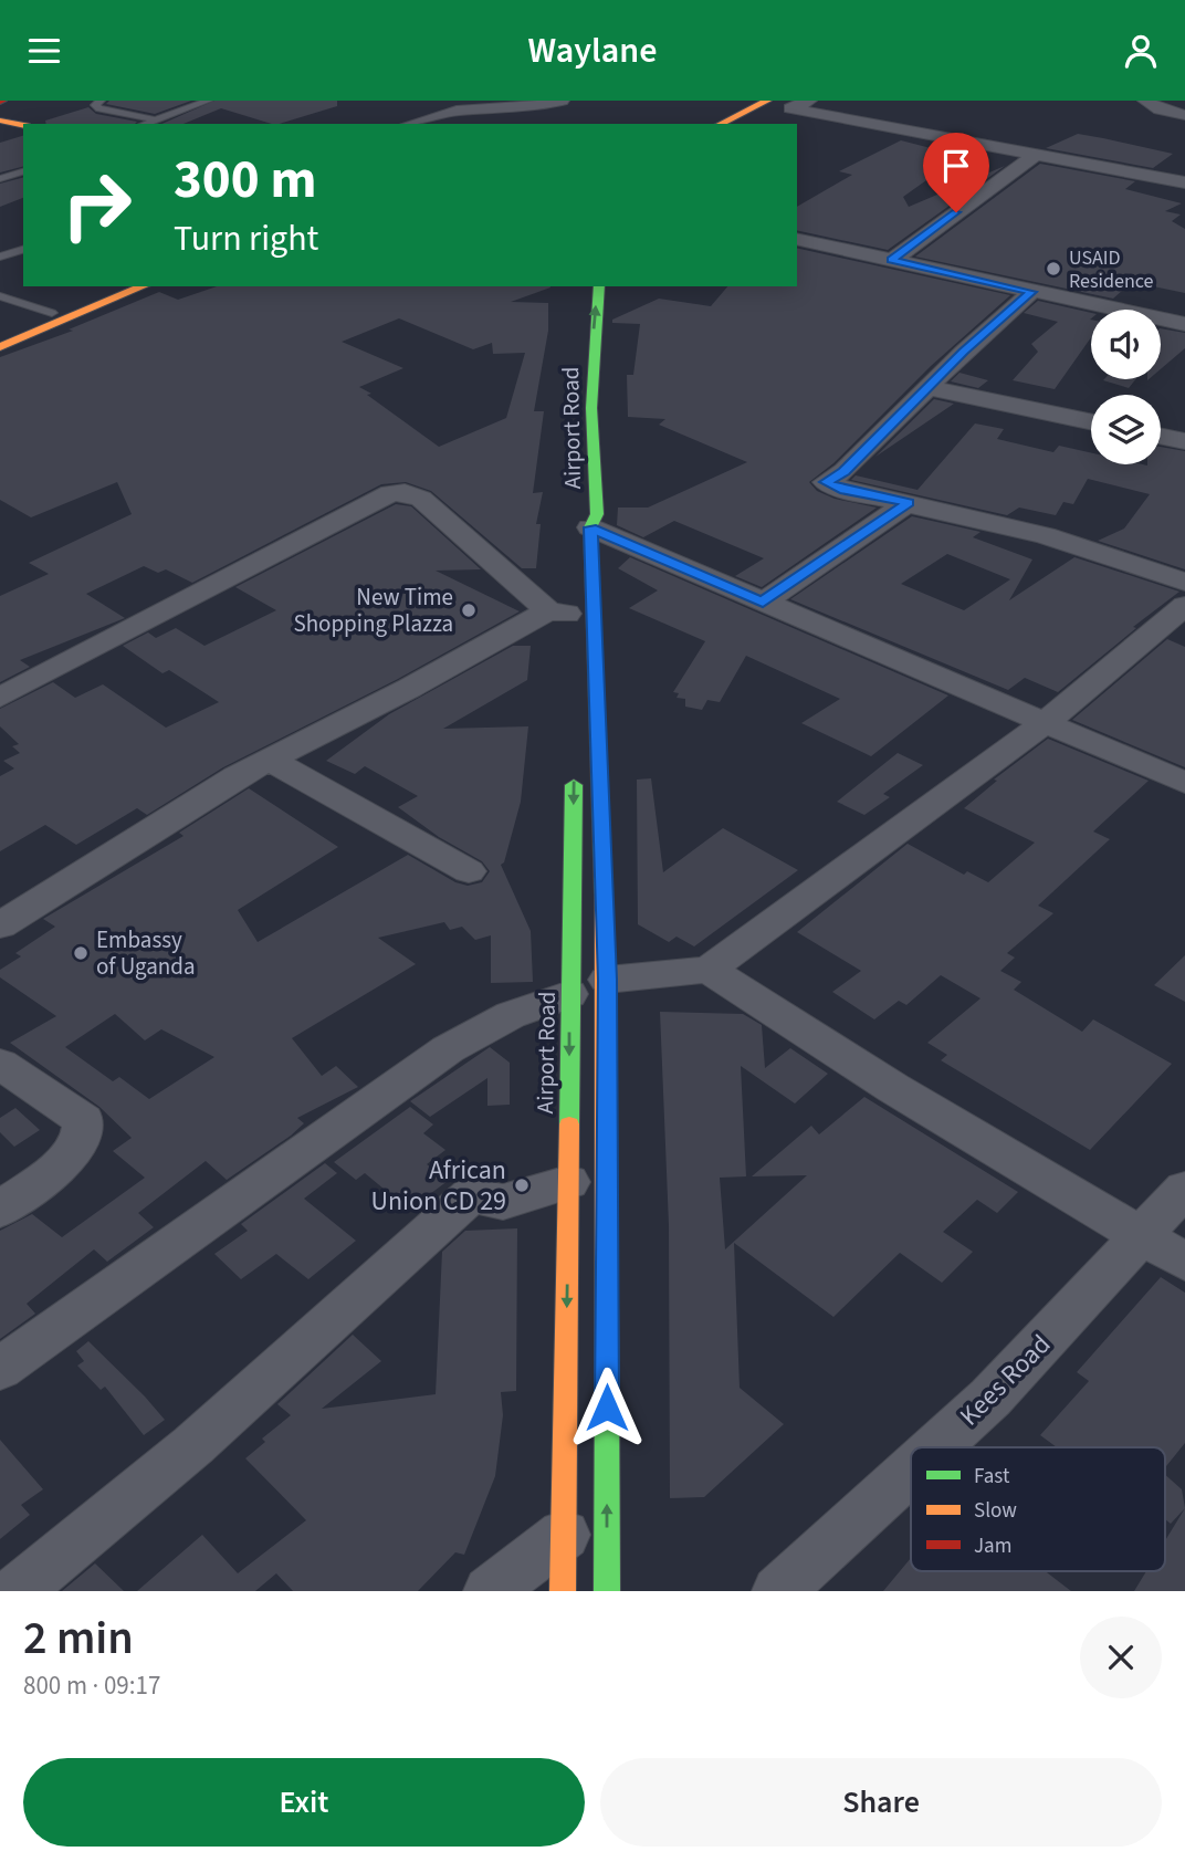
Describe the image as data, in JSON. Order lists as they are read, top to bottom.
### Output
{
  "streets": {
    "main road": ["Airport Road"],
    "street": ["Kees Road"]
  },
  "places": [
    "USAID Residence",
    "New Time Shopping Plazza",
    "Embassy of Uganda",
    "African Union CD 29"
  ],
  "legend": ["Fast", "Slow", "Jam"],
  "page": {
    "header": "Waylane",
    "turn": ["300 m", "Turn right"],
    "heading": ["2 min", "800 m · 09:17"],
    "buttons": ["Exit", "Share"]
  }
}
